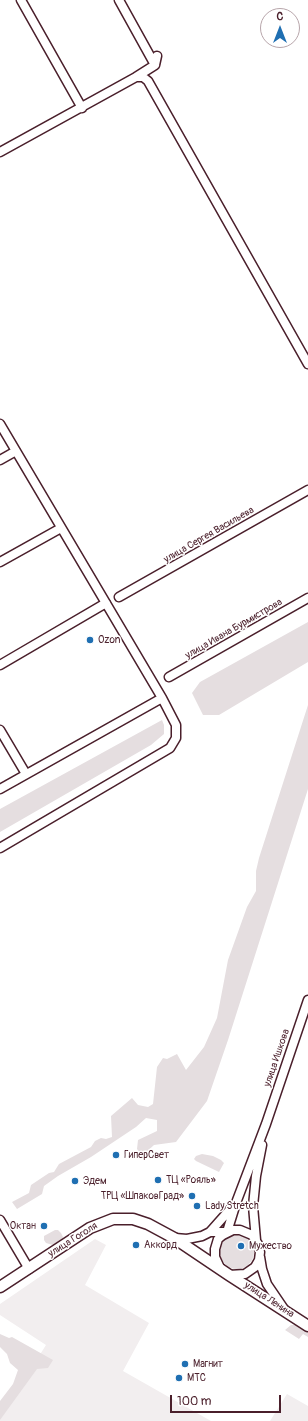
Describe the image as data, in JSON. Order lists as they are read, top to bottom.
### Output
{
  "streets": {
    "main road": ["улица Гоголя", "улица Ленина"],
    "street": ["улица Сергея Васильева", "улица Ивана Бурмистрова", "улица Ишкова"]
  },
  "crossings": [
    ["улица Ишкова", "улица Гоголя"],
    ["улица Ишкова", "улица Ленина"],
    ["улица Гоголя", "улица Ленина"]
  ],
  "places": [
    "Ozon",
    "ГиперСвет",
    "ТЦ «Рояль»",
    "Эдем",
    "ТРЦ «ШпаковГрад»",
    "Lady Stretch",
    "Октан",
    "Аккорд",
    "Мужество",
    "Магнит",
    "МТС"
  ],
  "scale_bar": "100 m",
  "north": "top"
}
